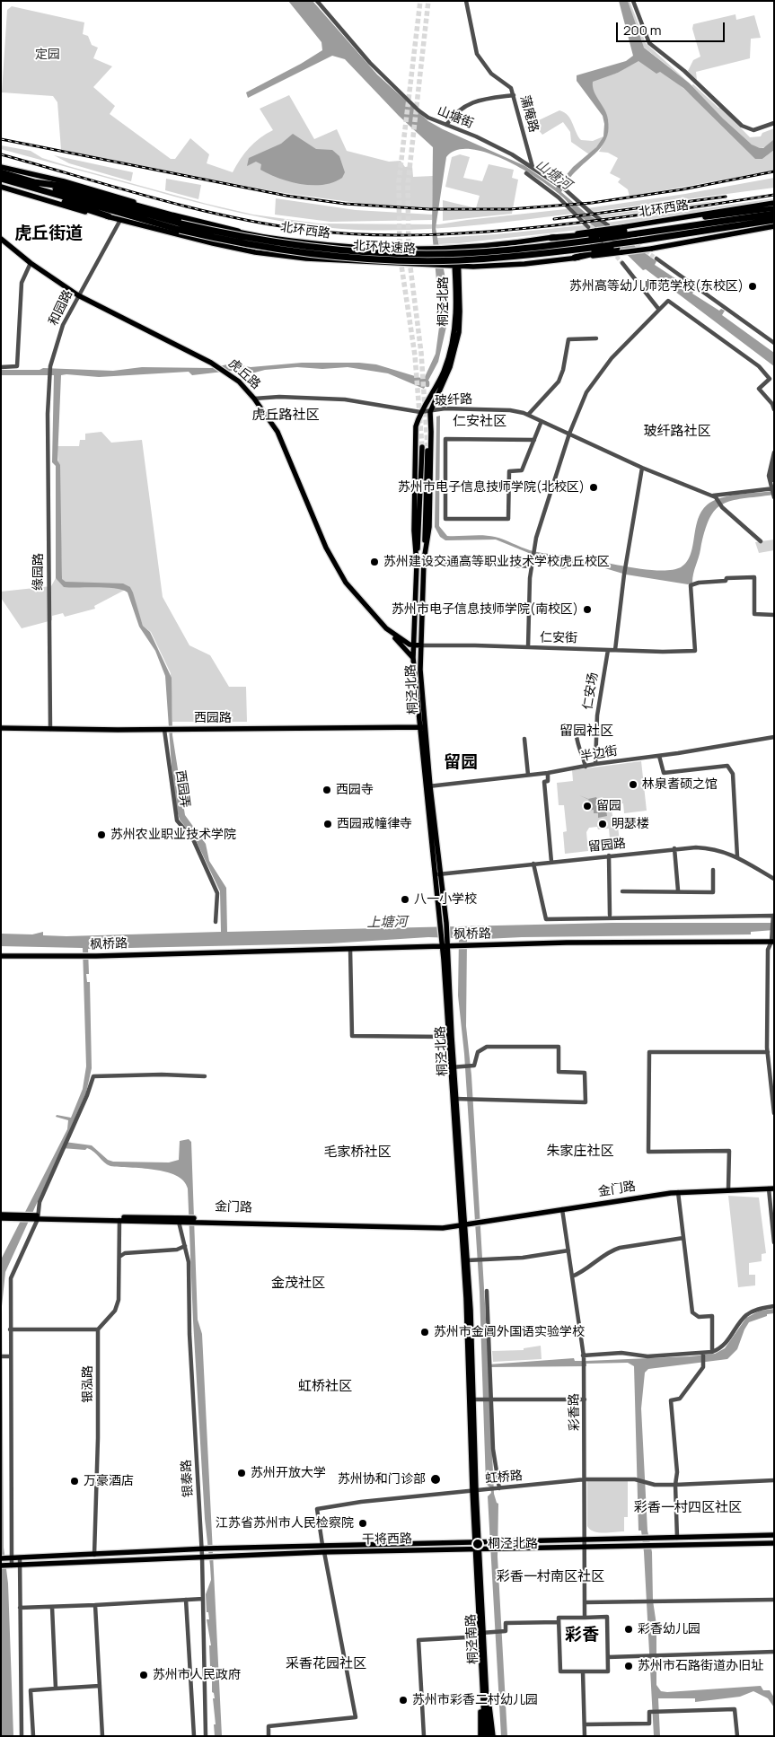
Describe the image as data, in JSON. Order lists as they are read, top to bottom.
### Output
{
  "streets": {
    "highway": ["北环快速路"],
    "main road": [
      "北环西路",
      "桐泾北路",
      "虎丘路",
      "西园路",
      "枫桥路",
      "金门路",
      "干将西路",
      "桐泾南路"
    ],
    "street": [
      "蒲庵路",
      "山塘街",
      "和园路",
      "玻纤路",
      "缘园路",
      "仁安街",
      "仁安场",
      "半边街",
      "西园弄",
      "留园路",
      "银泓路",
      "彩香路",
      "虹桥路",
      "银泰路"
    ]
  },
  "crossings": [
    ["蒲庵路", "山塘街"],
    ["北环西路", "桐泾北路"],
    ["北环西路", "和园路"],
    ["桐泾北路", "虎丘路"],
    ["桐泾北路", "玻纤路"],
    ["桐泾北路", "仁安街"],
    ["桐泾北路", "西园路"],
    ["桐泾北路", "半边街"],
    ["桐泾北路", "留园路"],
    ["桐泾北路", "枫桥路"],
    ["桐泾北路", "金门路"],
    ["桐泾北路", "虹桥路"],
    ["桐泾北路", "干将西路"],
    ["桐泾北路", "桐泾南路"],
    ["和园路", "虎丘路"],
    ["和园路", "缘园路"],
    ["虎丘路", "玻纤路"],
    ["虎丘路", "仁安街"],
    ["缘园路", "西园路"],
    ["仁安街", "仁安场"],
    ["仁安场", "半边街"],
    ["西园路", "西园弄"],
    ["金门路", "彩香路"],
    ["金门路", "银泰路"],
    ["银泓路", "干将西路"],
    ["彩香路", "虹桥路"],
    ["彩香路", "干将西路"],
    ["虹桥路", "干将西路"],
    ["银泰路", "干将西路"],
    ["干将西路", "桐泾南路"]
  ],
  "districts": [
    "虎丘街道",
    "虎丘路社区",
    "仁安社区",
    "玻纤路社区",
    "留园社区",
    "留园",
    "朱家庄社区",
    "毛家桥社区",
    "金茂社区",
    "虹桥社区",
    "彩香一村四区社区",
    "彩香一村南区社区",
    "彩香",
    "采香花园社区"
  ],
  "water": ["山塘河", "上塘河"],
  "parks": ["定园"],
  "places": [
    "苏州高等幼儿师范学校(东校区)",
    "苏州市电子信息技师学院(北校区)",
    "苏州建设交通高等职业技术学校虎丘校区",
    "苏州市电子信息技师学院(南校区)",
    "林泉耆硕之馆",
    "西园寺",
    "留园",
    "西园戒幢律寺",
    "明瑟楼",
    "苏州农业职业技术学院",
    "八一小学校",
    "苏州市金阊外国语实验学校",
    "苏州开放大学",
    "苏州协和门诊部",
    "万豪酒店",
    "江苏省苏州市人民检察院",
    "桐泾北路",
    "彩香幼儿园",
    "苏州市石路街道办旧址",
    "苏州市人民政府",
    "苏州市彩香二村幼儿园"
  ],
  "scale_bar": "200 m"
}
